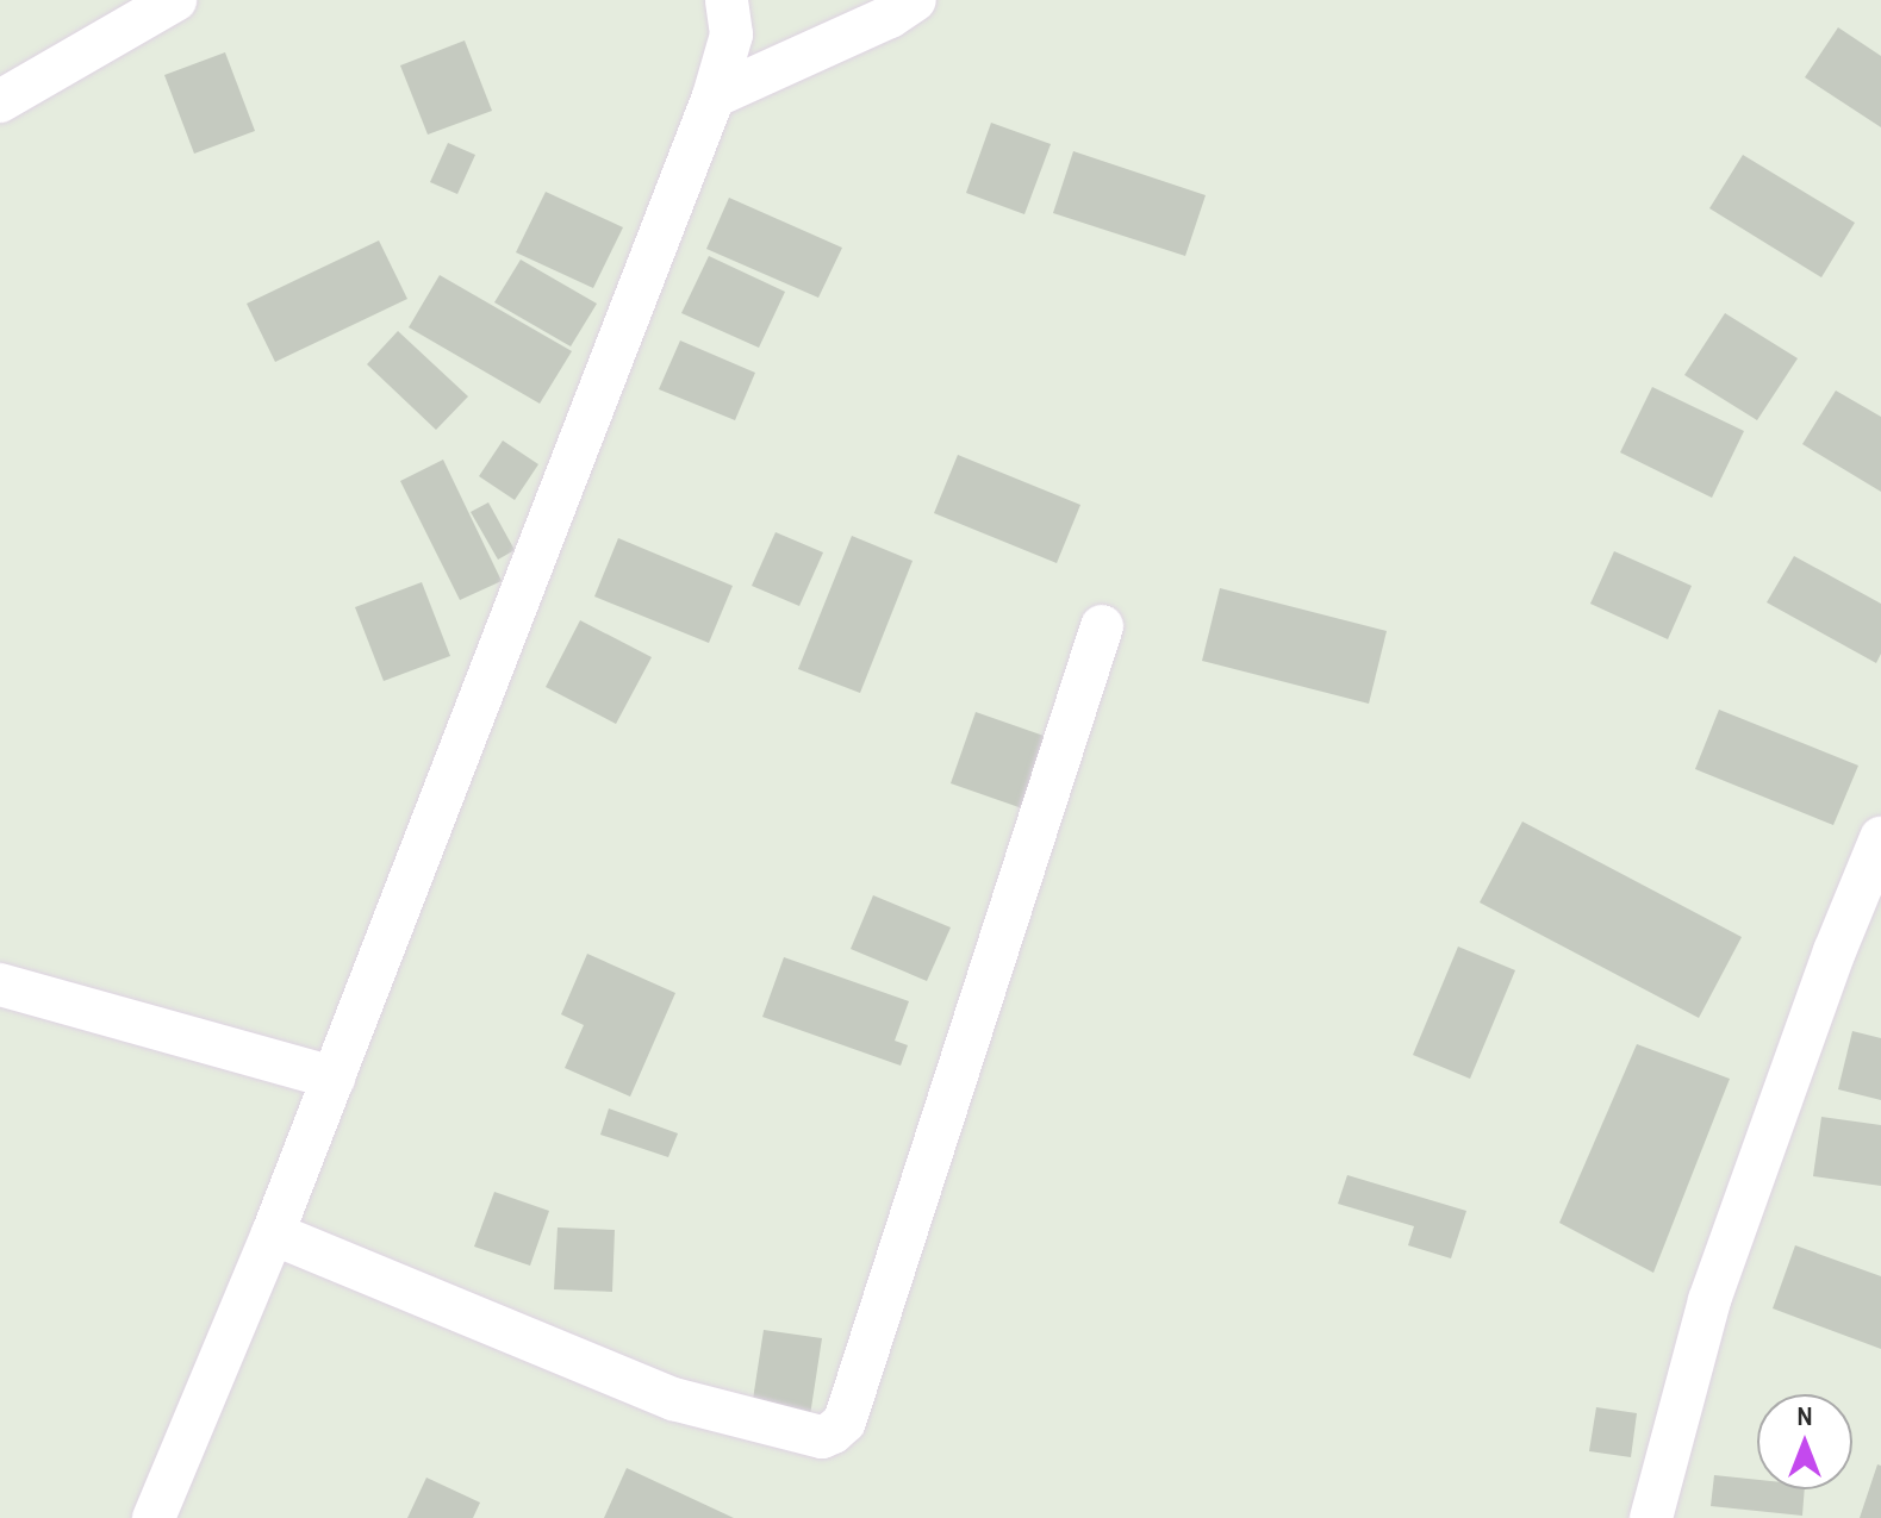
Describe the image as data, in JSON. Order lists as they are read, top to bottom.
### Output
{
  "north": "top"
}
